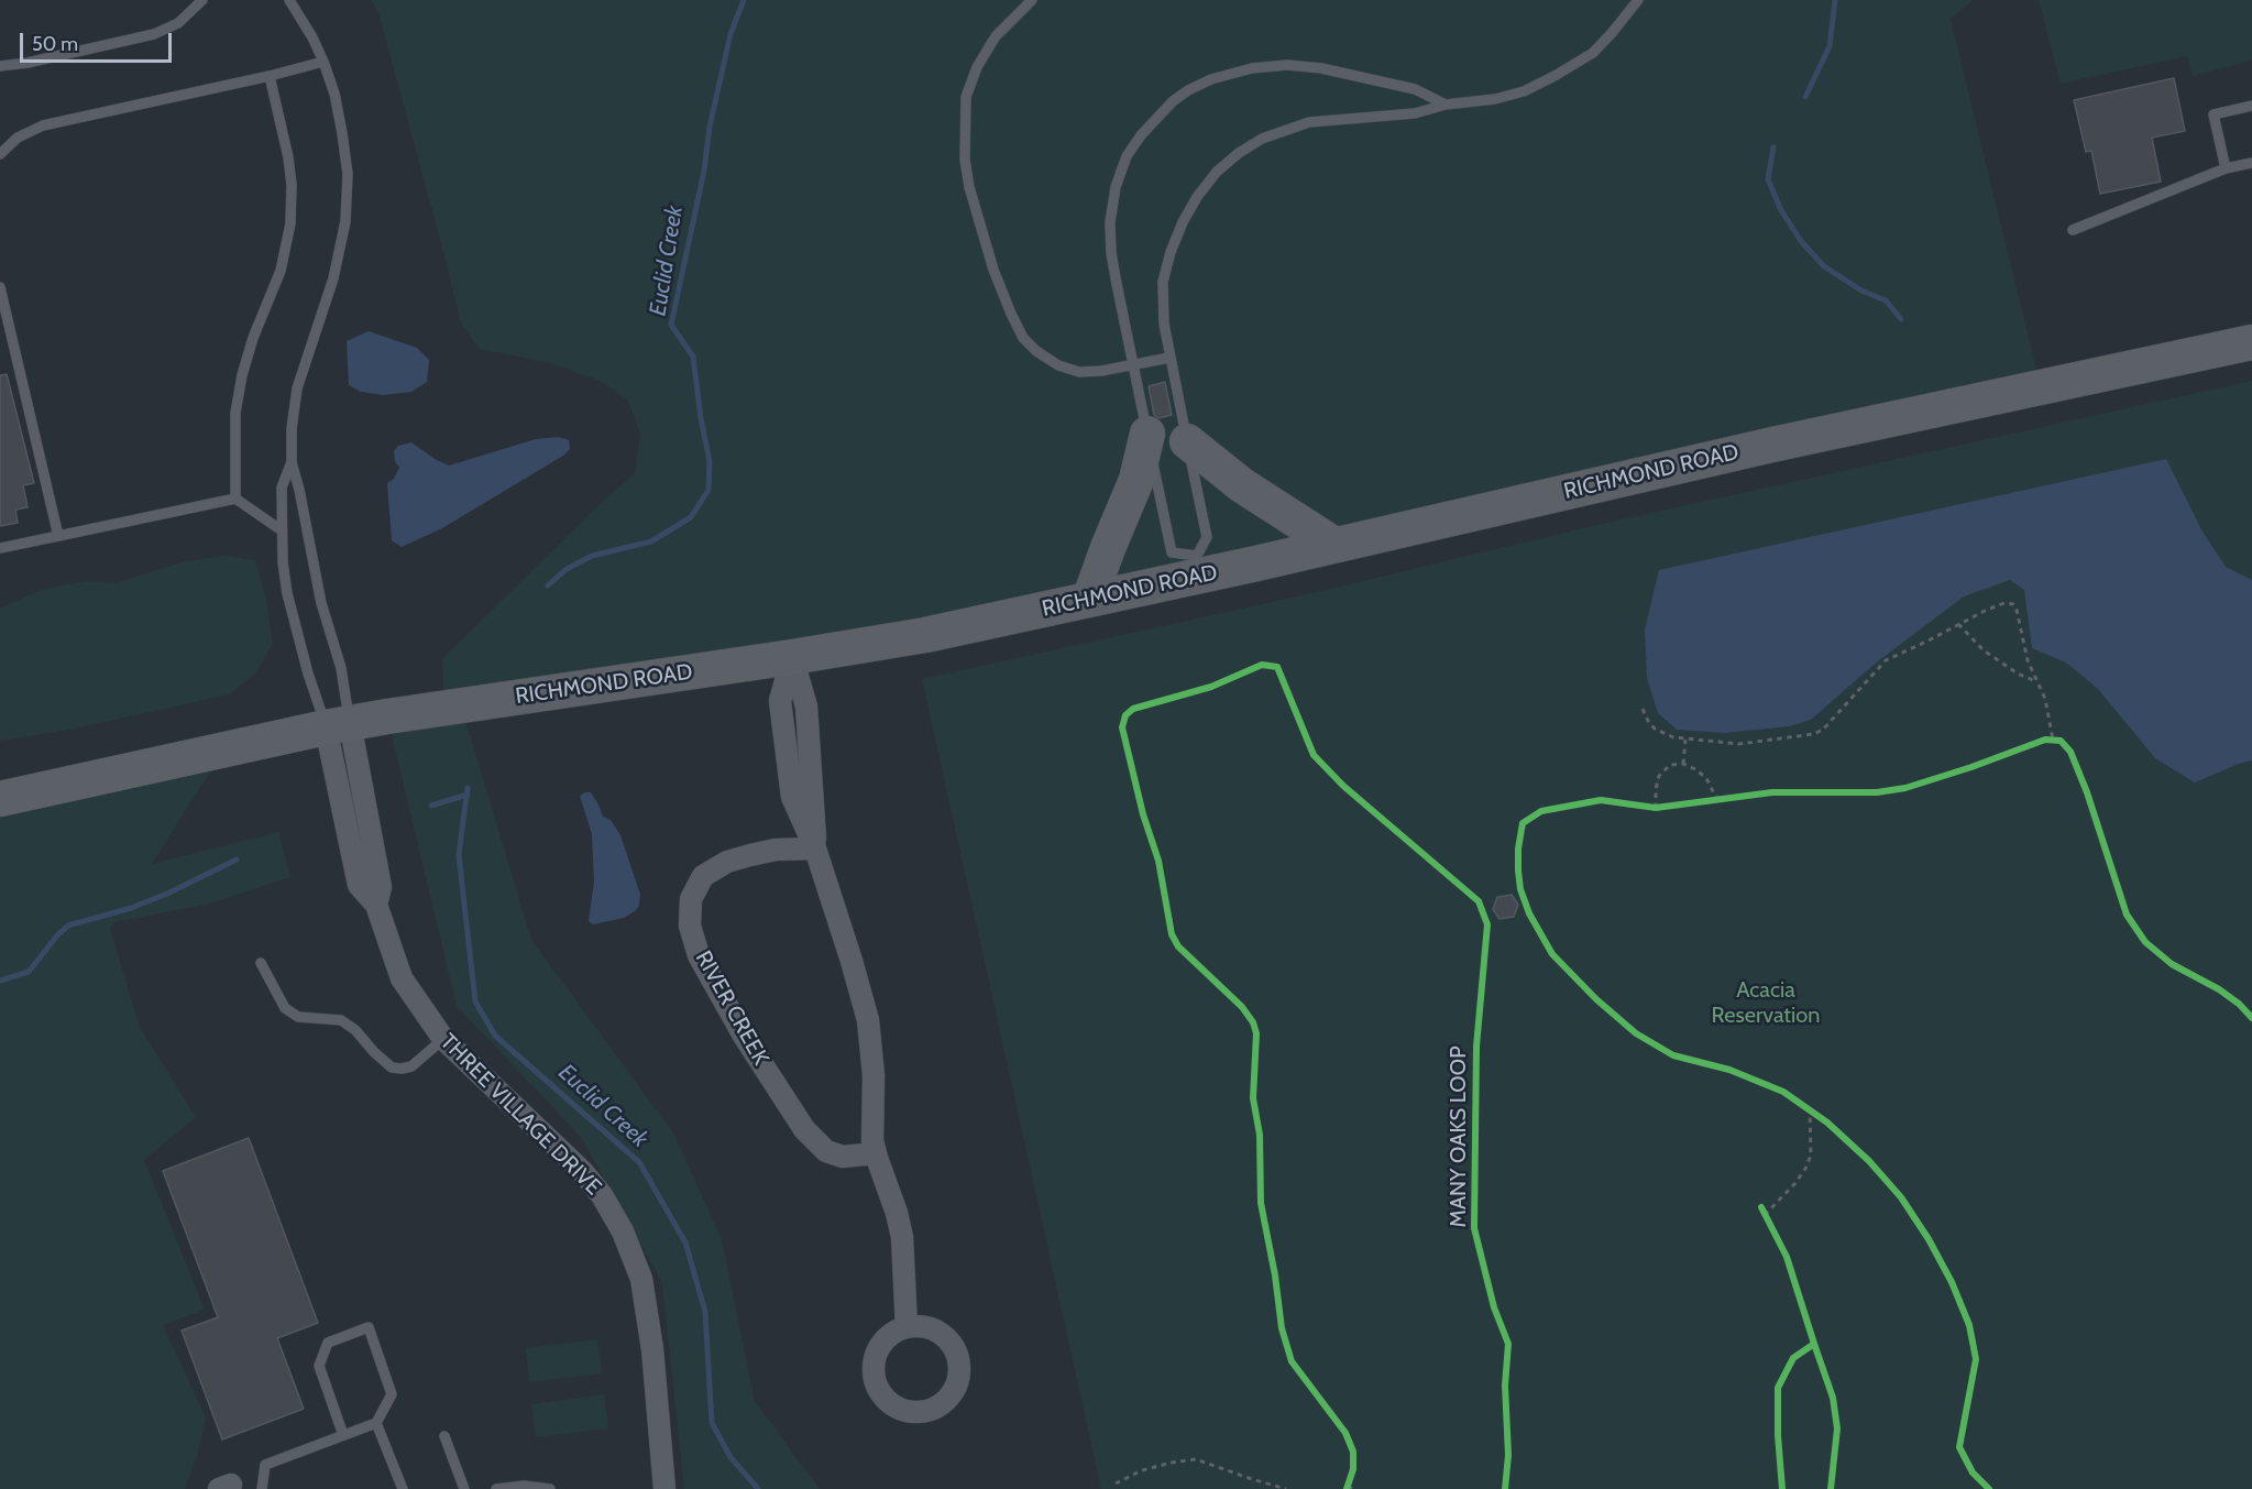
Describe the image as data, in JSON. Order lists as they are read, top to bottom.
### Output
{
  "streets": {
    "main road": ["RICHMOND ROAD"],
    "street": ["RIVER CREEK", "THREE VILLAGE DRIVE"],
    "cycle path": ["MANY OAKS LOOP"]
  },
  "crossings": [
    ["RICHMOND ROAD", "THREE VILLAGE DRIVE"]
  ],
  "water": ["Euclid Creek"],
  "parks": ["Acacia Reservation"],
  "scale_bar": "50 m"
}
